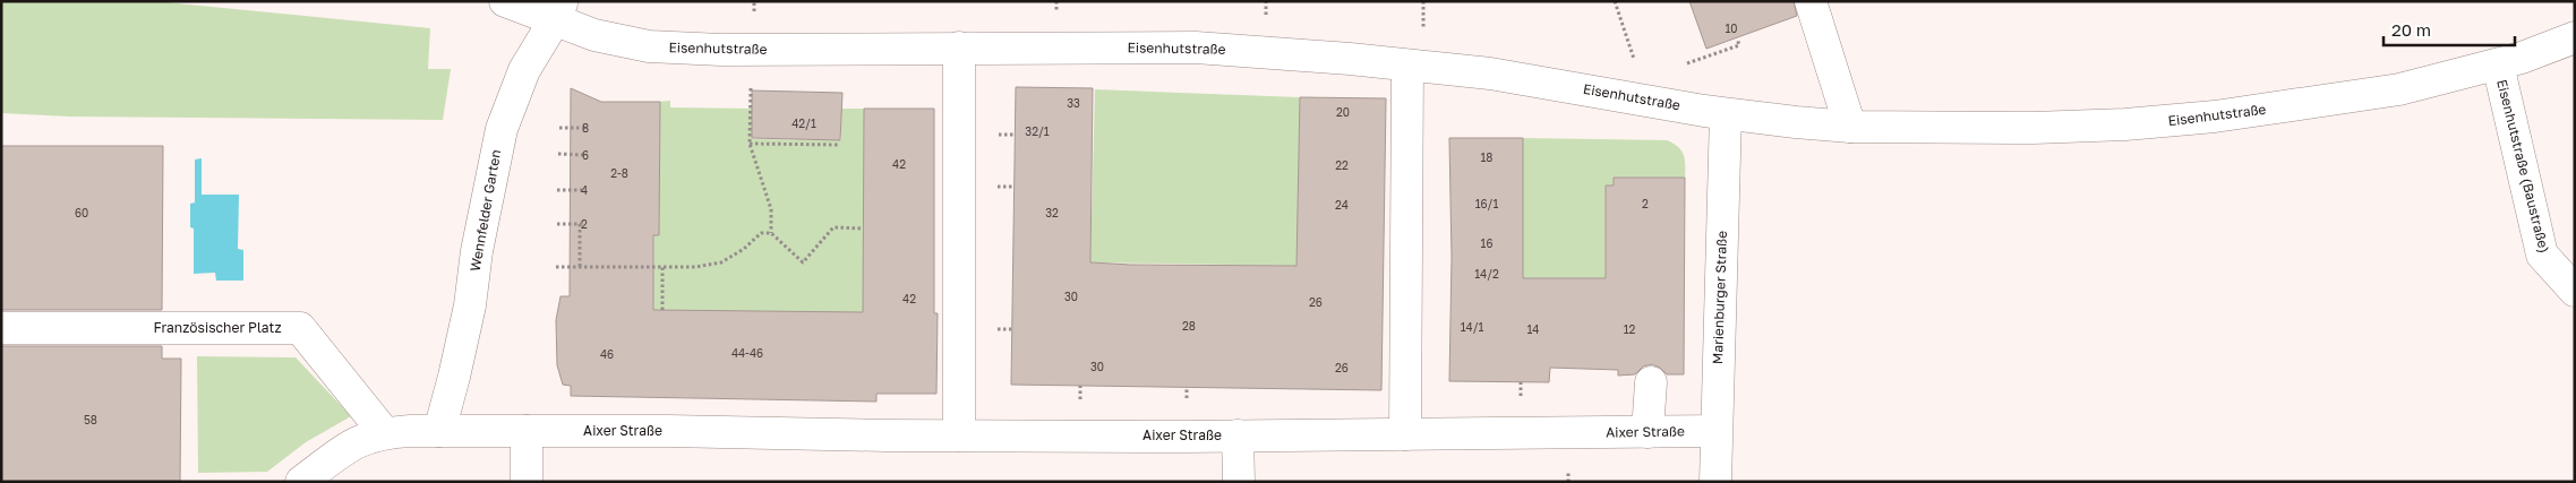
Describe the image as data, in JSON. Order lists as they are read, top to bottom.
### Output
{
  "streets": {
    "street": [
      "Eisenhutstraße",
      "Eisenhutstraße (Baustraße)",
      "Wennfelder Garten",
      "Marienburger Straße",
      "Französischer Platz",
      "Aixer Straße"
    ]
  },
  "crossings": [
    ["Eisenhutstraße", "Eisenhutstraße (Baustraße)"],
    ["Eisenhutstraße", "Wennfelder Garten"],
    ["Eisenhutstraße", "Marienburger Straße"],
    ["Wennfelder Garten", "Aixer Straße"],
    ["Marienburger Straße", "Aixer Straße"],
    ["Französischer Platz", "Aixer Straße"]
  ],
  "house_numbers": [
    "10",
    "33",
    "20",
    "42/1",
    "8",
    "32/1",
    "6",
    "18",
    "42",
    "22",
    "2-8",
    "4",
    "16/1",
    "2",
    "24",
    "60",
    "32",
    "2",
    "16",
    "14/2",
    "30",
    "42",
    "26",
    "28",
    "14/1",
    "14",
    "12",
    "44-46",
    "46",
    "30",
    "26",
    "58"
  ],
  "scale_bar": "20 m"
}
